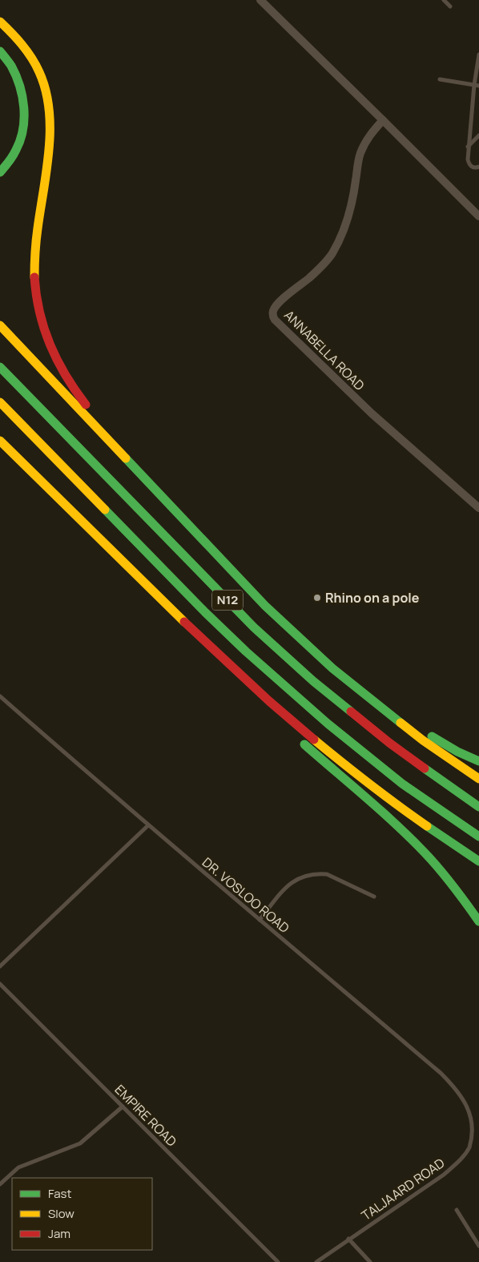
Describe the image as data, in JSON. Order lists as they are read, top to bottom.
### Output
{
  "streets": {
    "highway": ["N12"],
    "street": ["ANNABELLA ROAD"],
    "lane": ["DR. VOSLOO ROAD", "EMPIRE ROAD", "TALJAARD ROAD"]
  },
  "crossings": [
    ["DR. VOSLOO ROAD", "TALJAARD ROAD"]
  ],
  "places": ["Rhino on a pole"],
  "legend": ["Fast", "Slow", "Jam"]
}
